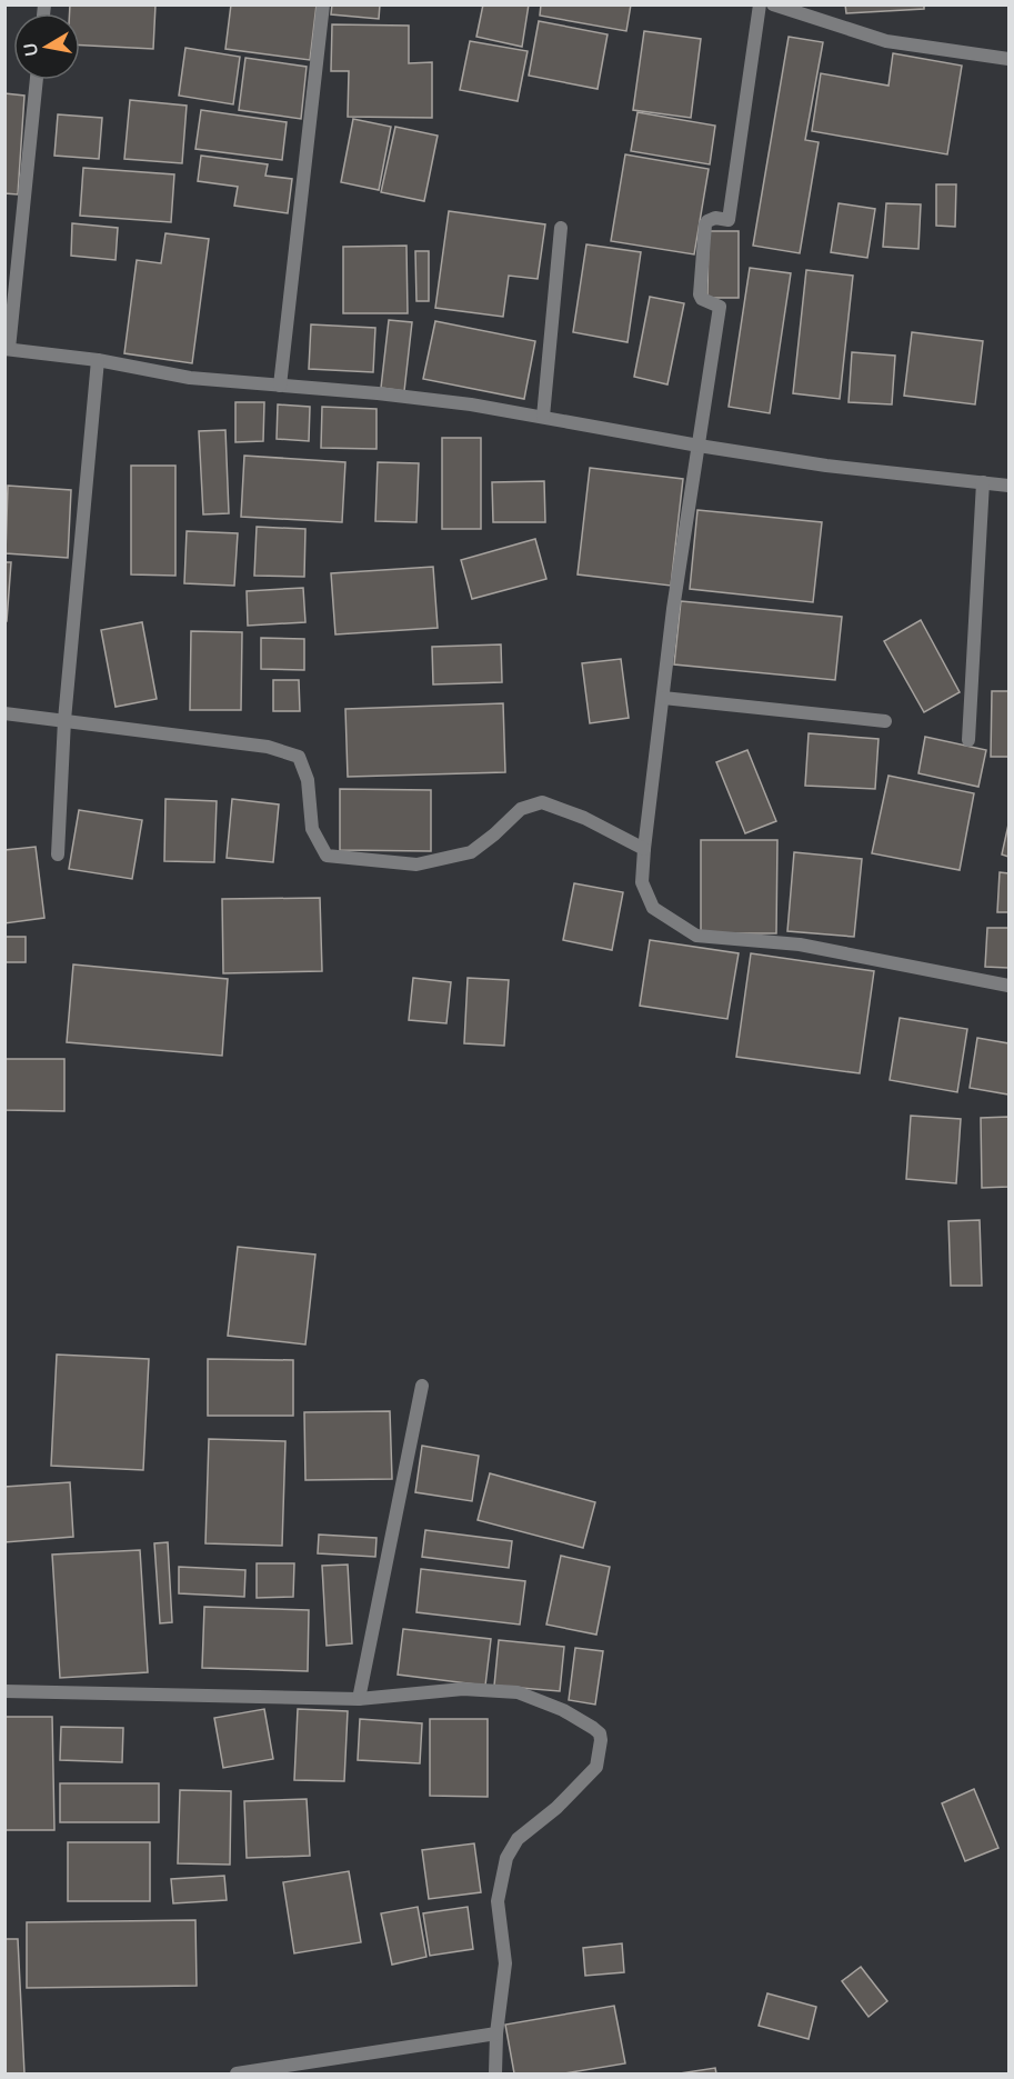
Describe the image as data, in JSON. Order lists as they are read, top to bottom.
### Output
{
  "north": "left"
}
